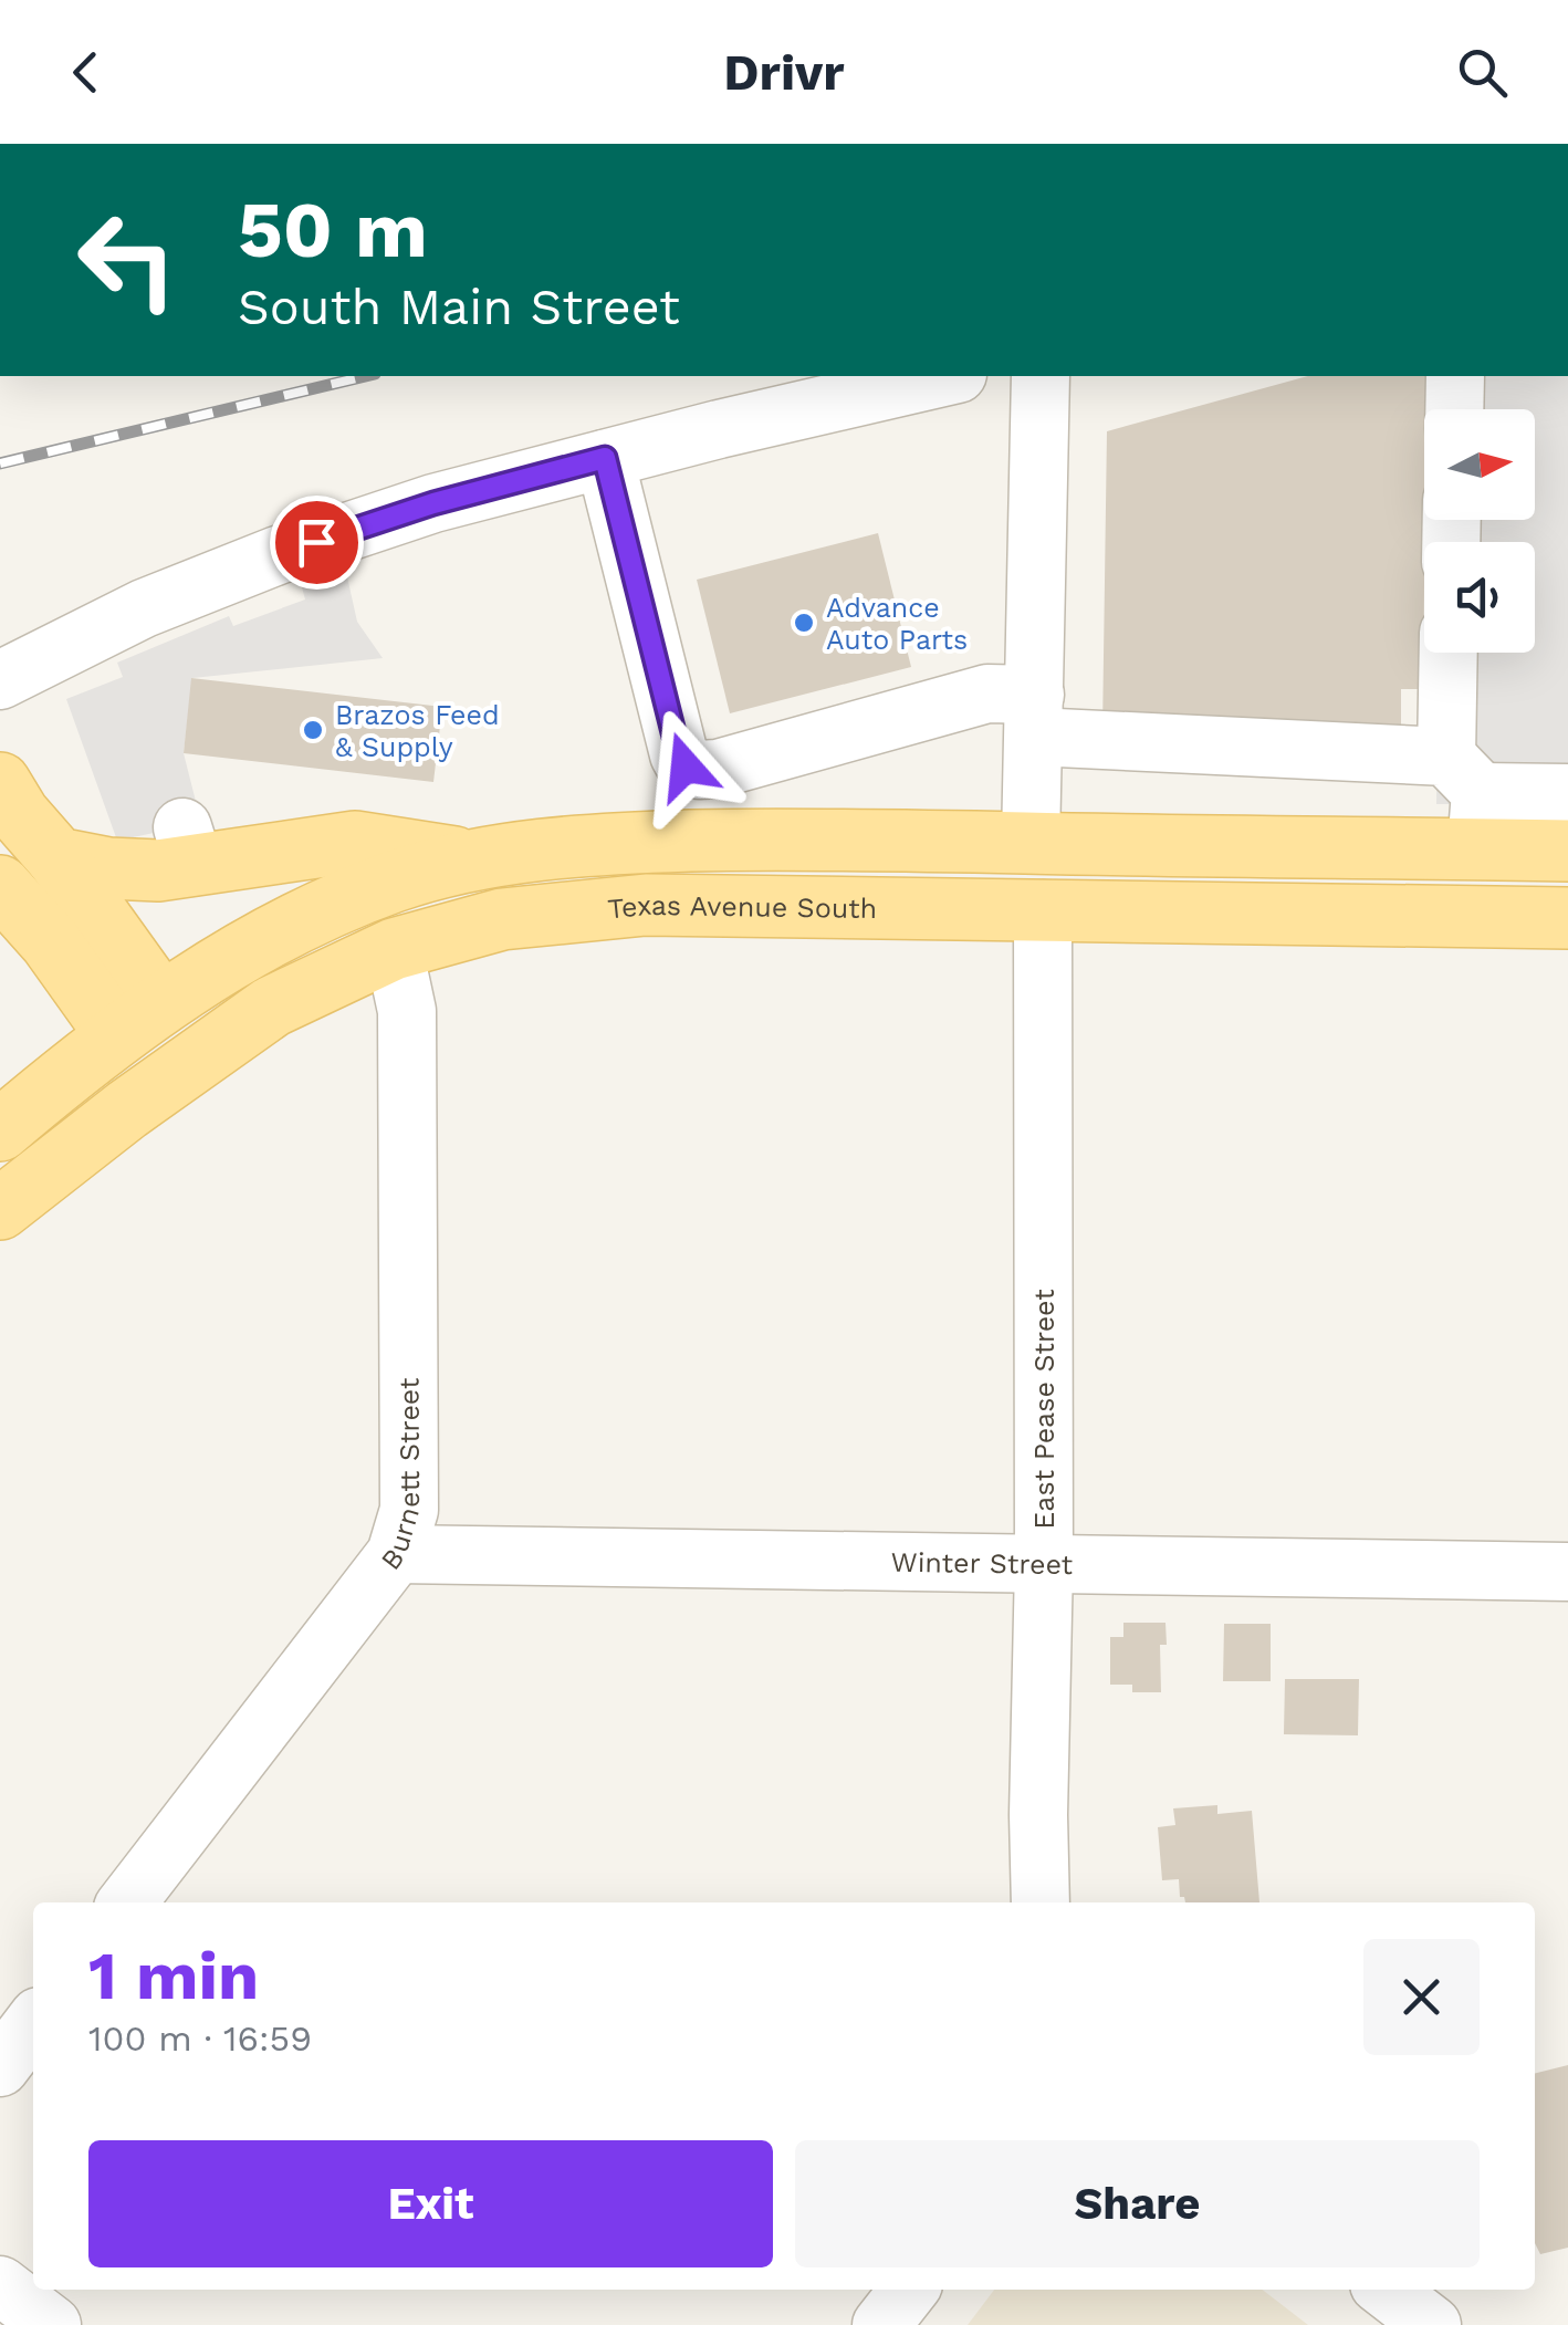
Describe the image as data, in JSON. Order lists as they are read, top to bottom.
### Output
{
  "streets": {
    "main road": ["Texas Avenue South"],
    "street": ["East Pease Street", "Burnett Street", "Winter Street"]
  },
  "crossings": [
    ["Texas Avenue South", "East Pease Street"],
    ["Texas Avenue South", "Burnett Street"],
    ["East Pease Street", "Winter Street"],
    ["Burnett Street", "Winter Street"]
  ],
  "places": ["Advance Auto Parts", "Brazos Feed & Supply"],
  "north": "right",
  "page": {
    "header": "Drivr",
    "turn": ["50 m", "South Main Street"],
    "heading": ["1 min", "100 m · 16:59"],
    "buttons": ["Exit", "Share"]
  }
}
